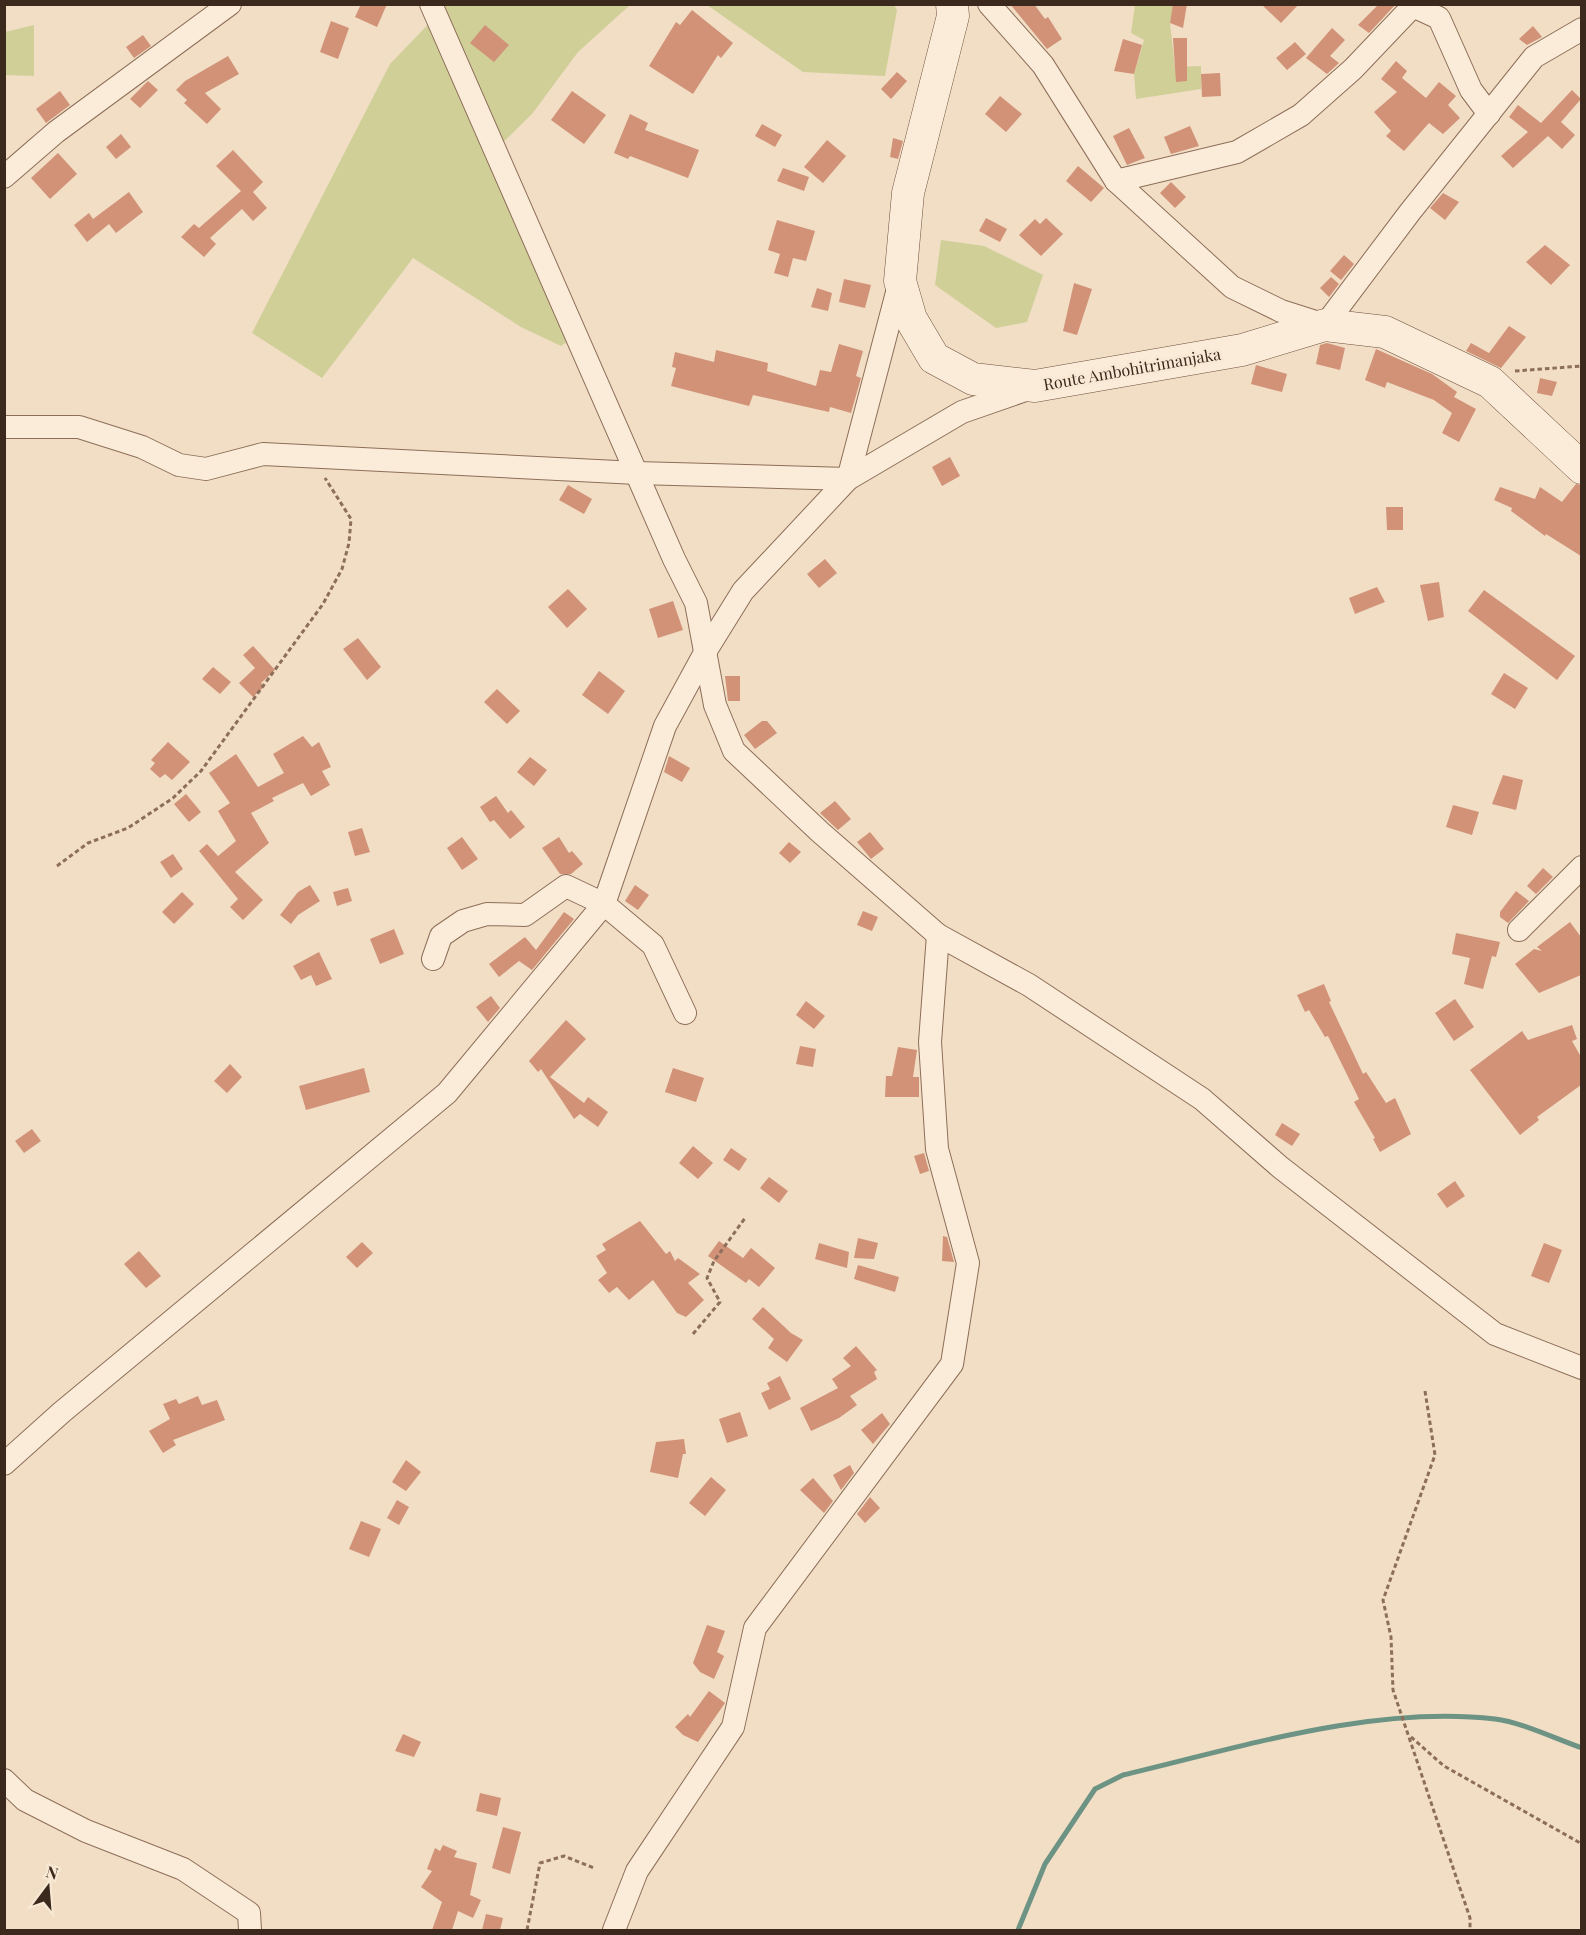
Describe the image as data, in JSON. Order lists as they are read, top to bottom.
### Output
{
  "streets": {
    "street": ["Route Ambohitrimanjaka"]
  },
  "north": "top"
}
